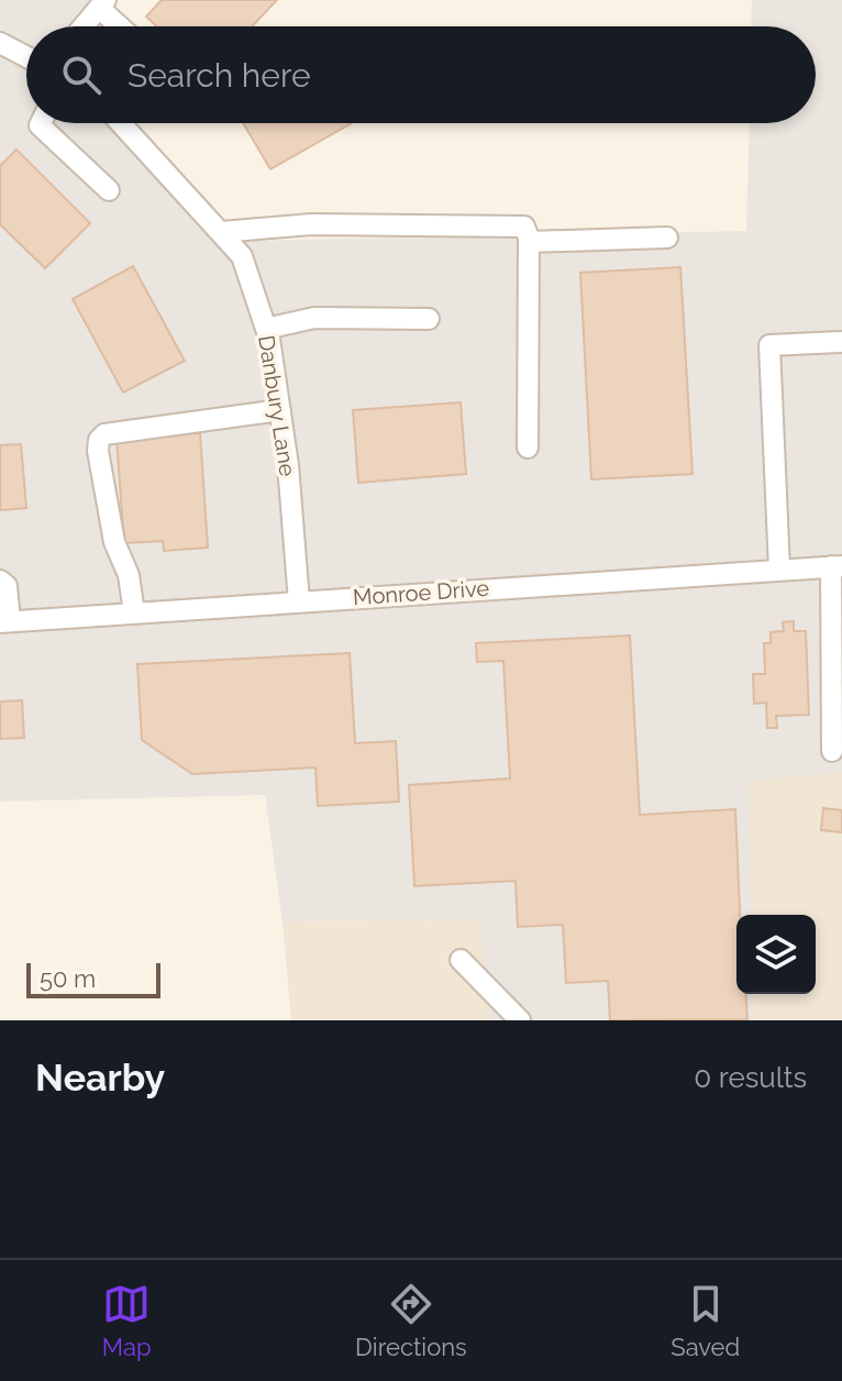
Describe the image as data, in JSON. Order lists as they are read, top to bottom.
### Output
{
  "streets": {
    "street": ["Danbury Lane", "Monroe Drive"]
  },
  "crossings": [
    ["Danbury Lane", "Monroe Drive"]
  ],
  "scale_bar": "50 m",
  "page": {
    "search": "Search here",
    "scale": "50 m",
    "heading": ["Nearby", "0 results"],
    "nav": ["Map", "Directions", "Saved"]
  }
}
